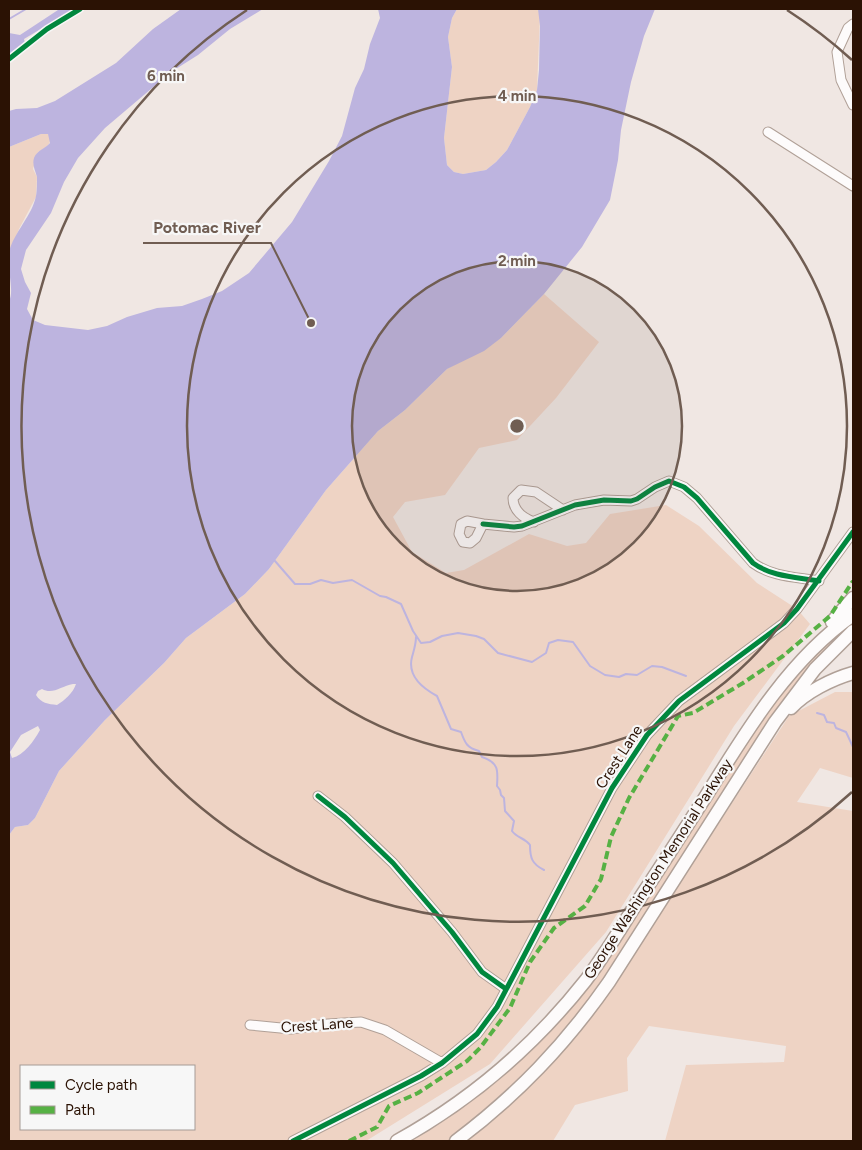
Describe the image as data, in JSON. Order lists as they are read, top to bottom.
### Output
{
  "streets": {
    "highway": ["George Washington Memorial Parkway"],
    "street": ["Crest Lane"]
  },
  "places": ["Potomac River"],
  "legend": ["Cycle path", "Path"],
  "rings": ["6 min", "4 min", "2 min"]
}
